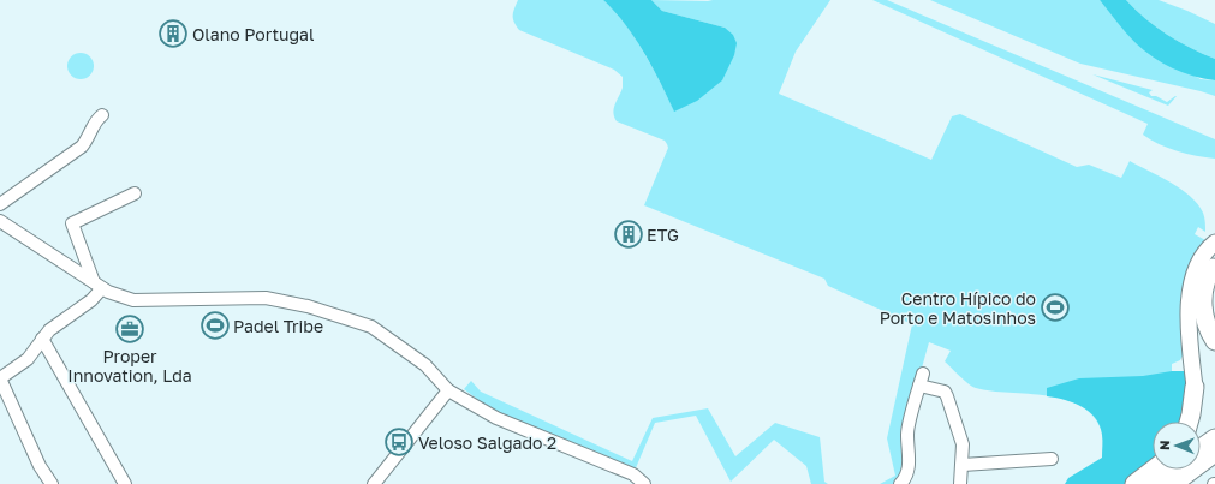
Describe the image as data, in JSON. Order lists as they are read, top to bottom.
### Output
{
  "places": {
    "building": ["Olano Portugal", "ETG"],
    "sports": ["Centro Hípico do Porto e Matosinhos", "Padel Tribe"],
    "office": ["Proper Innovation, Lda"],
    "bus stop": ["Veloso Salgado 2"]
  },
  "north": "left"
}
